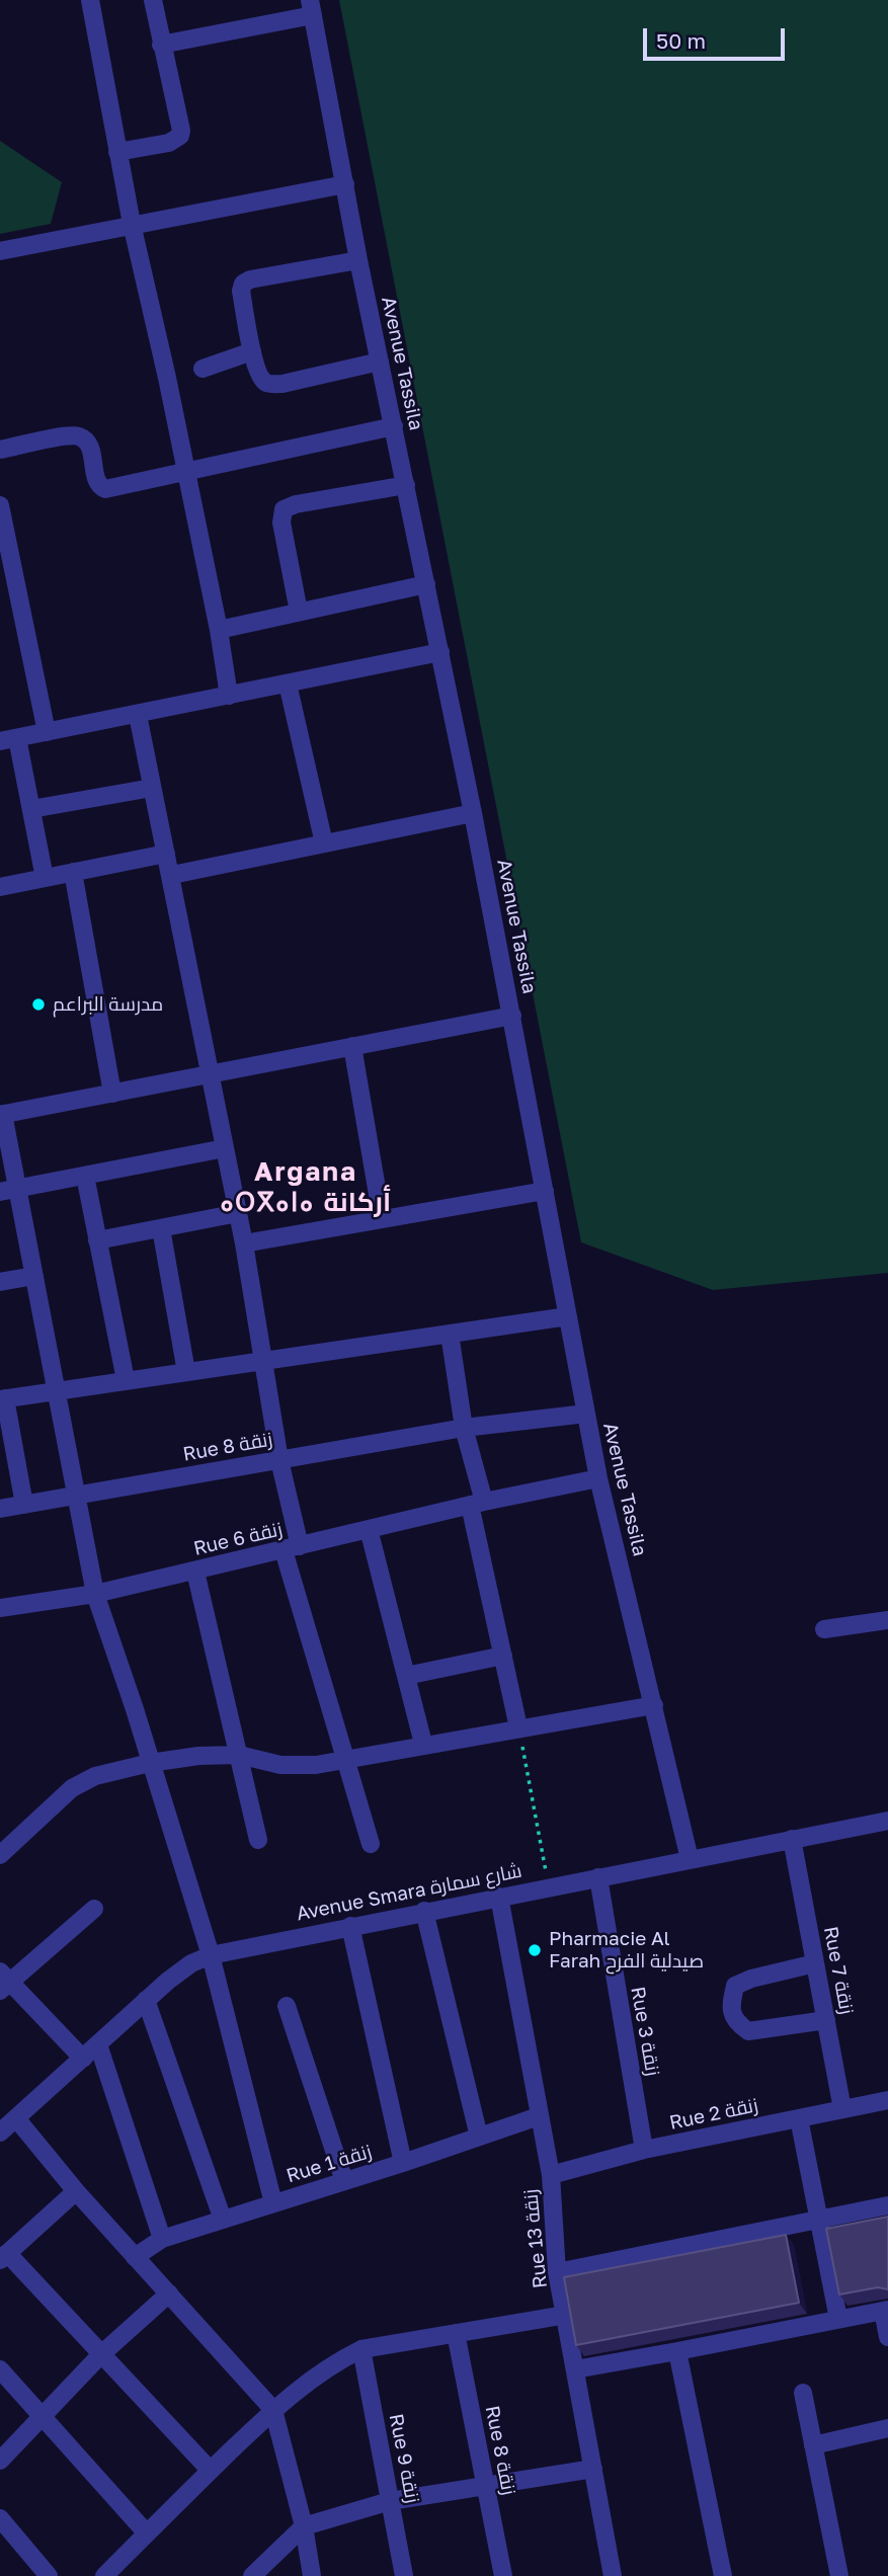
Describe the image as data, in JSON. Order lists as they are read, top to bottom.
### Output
{
  "streets": {
    "street": [
      "Avenue Tassila",
      "Rue 8 زنقة",
      "Rue 6 زنقة",
      "Avenue Smara شارع سمارة",
      "Rue 7 زنقة",
      "Rue 3 زنقة",
      "Rue 2 زنقة",
      "Rue 1 زنقة",
      "Rue 13 زنقة",
      "Rue 9 زنقة"
    ]
  },
  "crossings": [
    ["Avenue Tassila", "Rue 8 زنقة"],
    ["Avenue Tassila", "Rue 6 زنقة"],
    ["Avenue Tassila", "Avenue Smara شارع سمارة"],
    ["Avenue Smara شارع سمارة", "Rue 7 زنقة"],
    ["Avenue Smara شارع سمارة", "Rue 3 زنقة"],
    ["Avenue Smara شارع سمارة", "Rue 13 زنقة"],
    ["Rue 7 زنقة", "Rue 2 زنقة"],
    ["Rue 3 زنقة", "Rue 2 زنقة"],
    ["Rue 2 زنقة", "Rue 13 زنقة"],
    ["Rue 1 زنقة", "Rue 13 زنقة"]
  ],
  "districts": ["Argana ⴰⵔⴳⴰⵏⴰ أركانة"],
  "places": ["مدرسة البراعم", "Pharmacie Al Farah صيدلية الفرح"],
  "scale_bar": "50 m"
}
